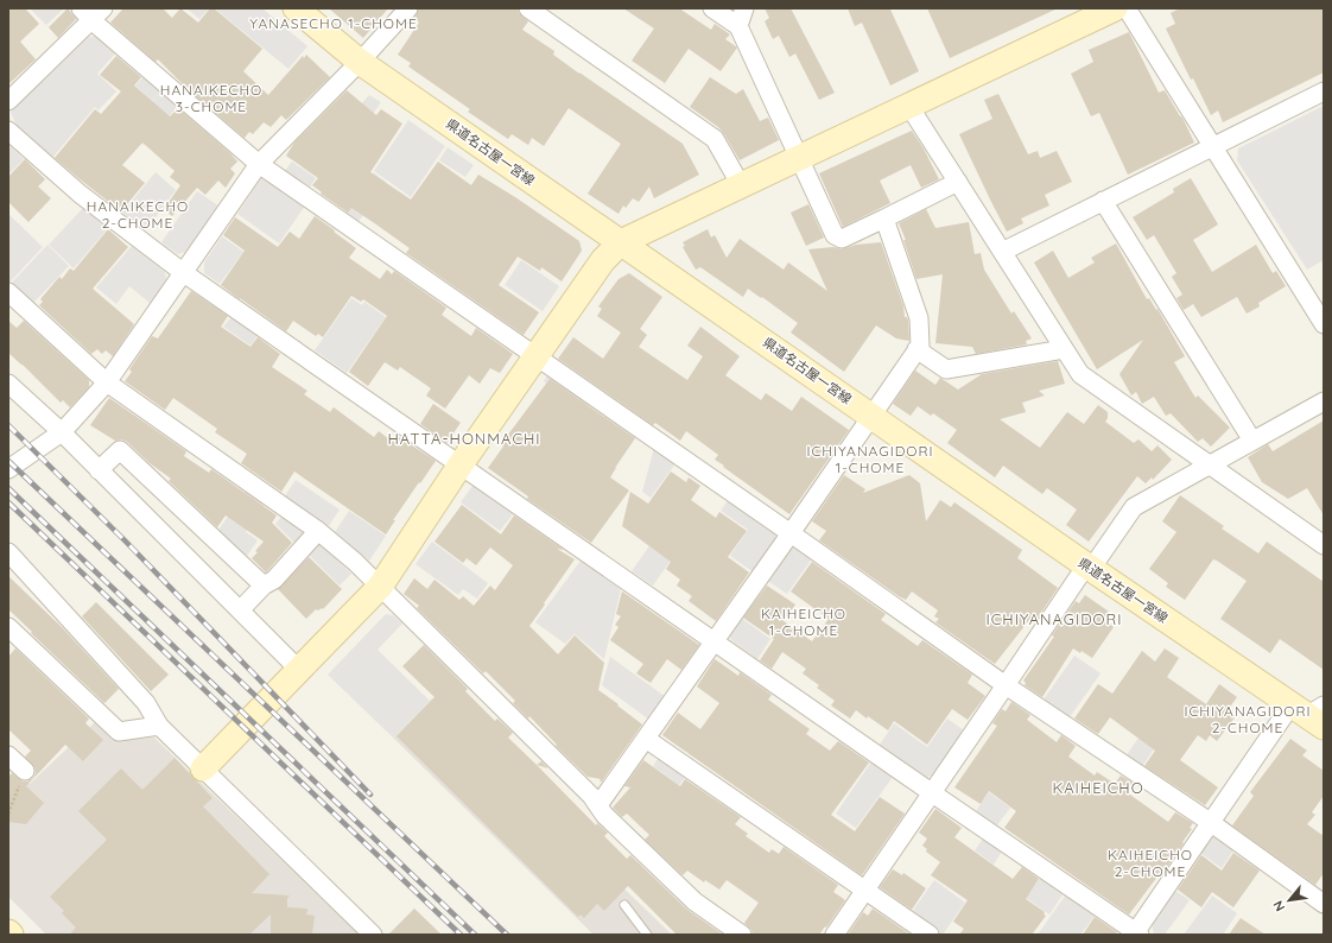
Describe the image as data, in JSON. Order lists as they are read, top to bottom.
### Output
{
  "streets": {
    "street": ["県道名古屋一宮線"]
  },
  "districts": [
    "YANASECHO 1-CHOME",
    "HANAIKECHO 3-CHOME",
    "HANAIKECHO 2-CHOME",
    "HATTA-HONMACHI",
    "ICHIYANAGIDORI 1-CHOME",
    "KAIHEICHO 1-CHOME",
    "ICHIYANAGIDORI",
    "ICHIYANAGIDORI 2-CHOME",
    "KAIHEICHO",
    "KAIHEICHO 2-CHOME"
  ],
  "north": "bottom left"
}
